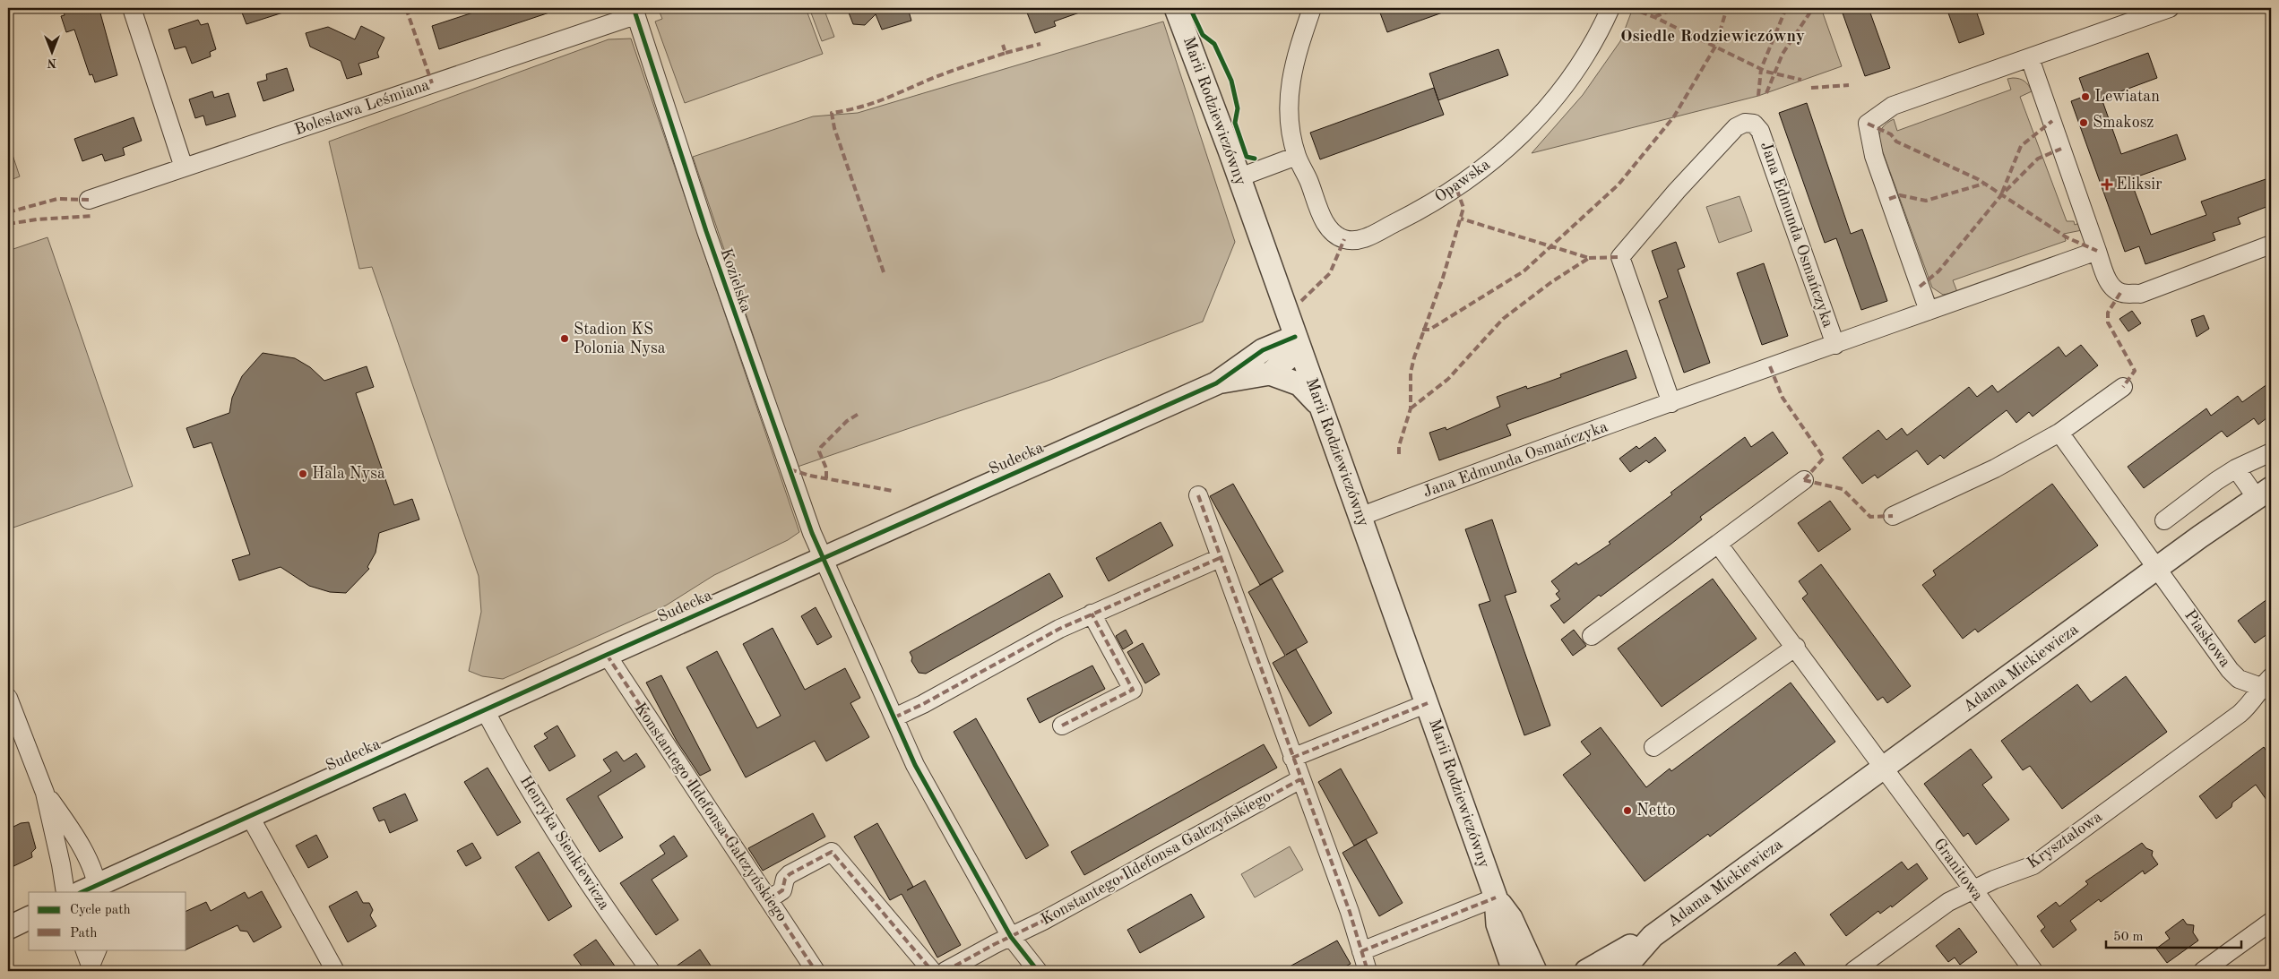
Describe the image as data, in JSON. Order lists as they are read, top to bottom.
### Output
{
  "streets": {
    "street": [
      "Bolesława Leśmiana",
      "Marii Rodziewiczówny",
      "Opawska",
      "Jana Edmunda Osmańczyka",
      "Kozielska",
      "Sudecka",
      "Piaskowa",
      "Adama Mickiewicza",
      "Konstantego Ildefonsa Gałczyńskiego",
      "Kryształowa",
      "Henryka Sienkiewicza",
      "Granitowa"
    ]
  },
  "crossings": [
    ["Bolesława Leśmiana", "Kozielska"],
    ["Marii Rodziewiczówny", "Jana Edmunda Osmańczyka"],
    ["Marii Rodziewiczówny", "Sudecka"],
    ["Kozielska", "Sudecka"],
    ["Sudecka", "Konstantego Ildefonsa Gałczyńskiego"],
    ["Sudecka", "Henryka Sienkiewicza"],
    ["Piaskowa", "Adama Mickiewicza"],
    ["Piaskowa", "Kryształowa"],
    ["Adama Mickiewicza", "Granitowa"],
    ["Kryształowa", "Granitowa"]
  ],
  "districts": ["Osiedle Rodziewiczówny"],
  "places": {
    "other": [
      "Lewiatan",
      "Smakosz",
      "Stadion KS Polonia Nysa",
      "Hala Nysa",
      "Netto"
    ],
    "health": ["Eliksir"]
  },
  "legend": ["Cycle path", "Path"],
  "scale_bar": "50 m",
  "north": "bottom"
}
